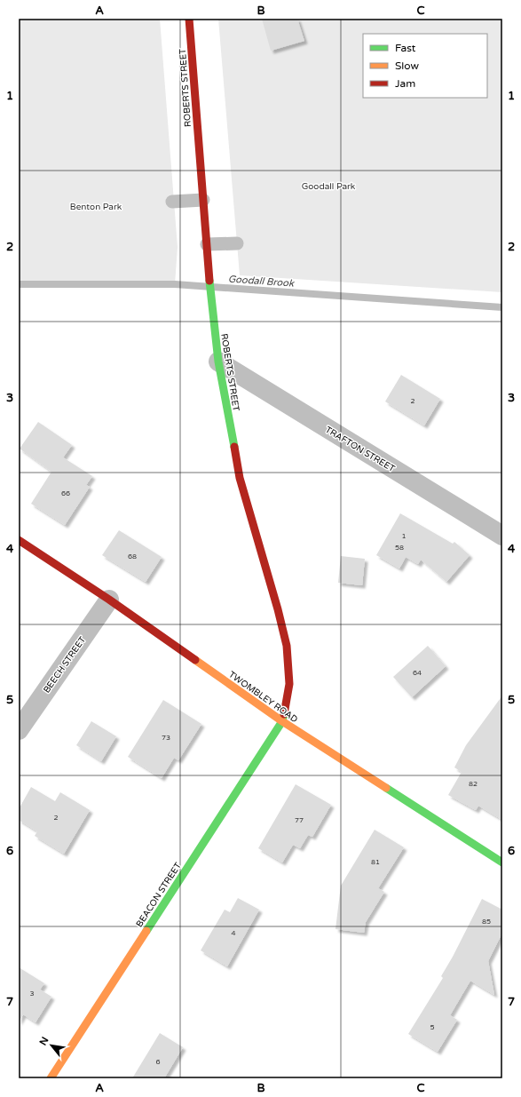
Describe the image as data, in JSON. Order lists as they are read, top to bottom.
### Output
{
  "streets": {
    "street": [
      "ROBERTS STREET",
      "TRAFTON STREET",
      "BEECH STREET",
      "TWOMBLEY ROAD",
      "BEACON STREET"
    ]
  },
  "crossings": [
    ["ROBERTS STREET", "TRAFTON STREET"],
    ["ROBERTS STREET", "TWOMBLEY ROAD"],
    ["ROBERTS STREET", "BEACON STREET"],
    ["BEECH STREET", "TWOMBLEY ROAD"],
    ["TWOMBLEY ROAD", "BEACON STREET"]
  ],
  "water": ["Goodall Brook"],
  "parks": ["Goodall Park", "Benton Park"],
  "house_numbers": [
    "2",
    "66",
    "1",
    "58",
    "68",
    "64",
    "73",
    "82",
    "2",
    "77",
    "81",
    "85",
    "4",
    "3",
    "5",
    "6"
  ],
  "legend": ["Fast", "Slow", "Jam"],
  "north": "top left",
  "grid": {
    "columns": ["A", "B", "C"],
    "rows": [
      "1",
      "2",
      "3",
      "4",
      "5",
      "6",
      "7"
    ]
  }
}
